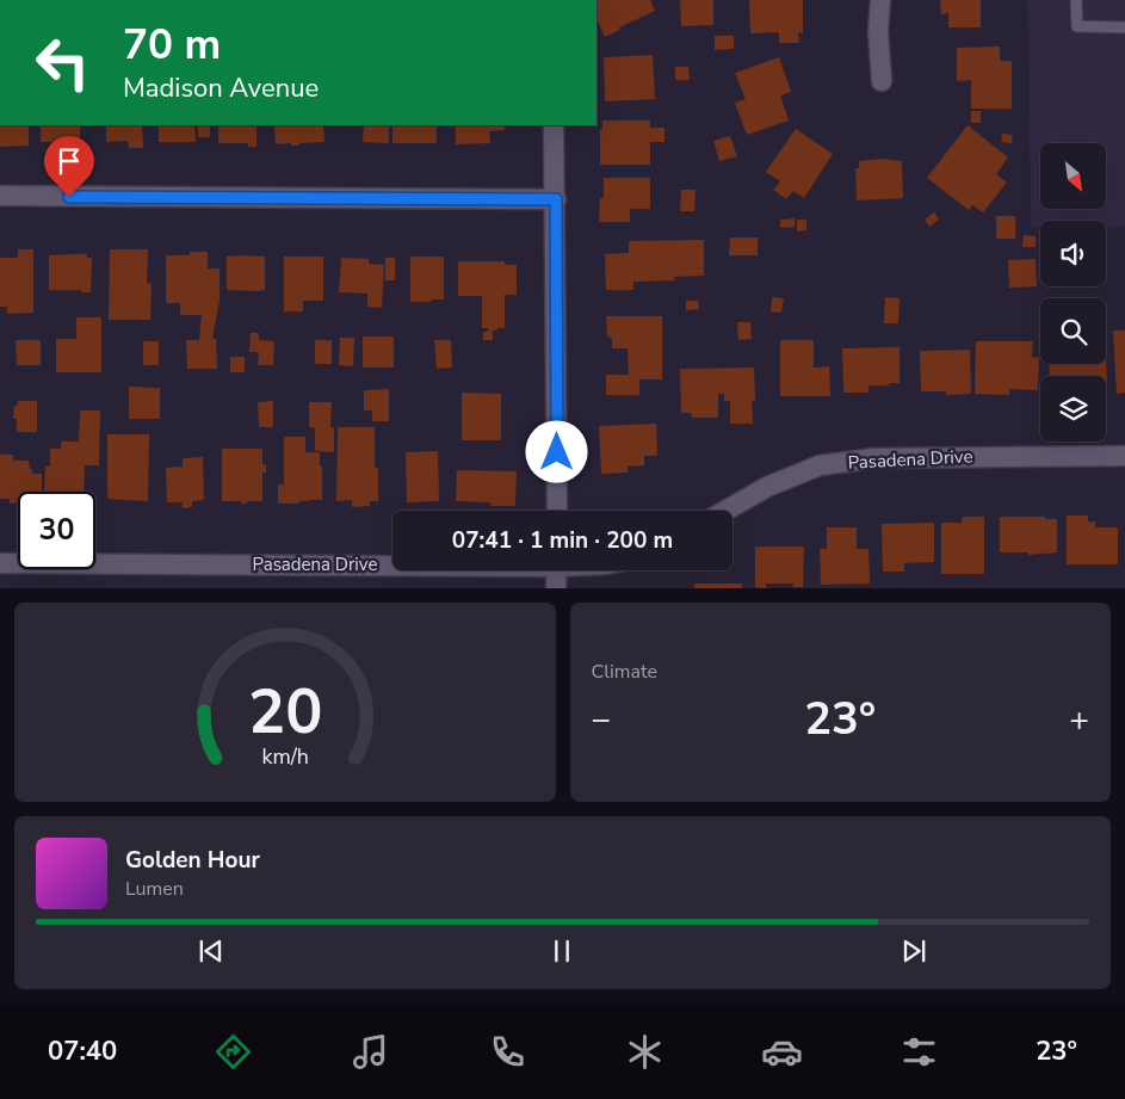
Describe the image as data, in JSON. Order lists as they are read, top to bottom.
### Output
{
  "streets": {
    "street": ["Pasadena Drive"]
  },
  "north": "bottom right",
  "page": {
    "turn": ["70 m", "Madison Avenue"],
    "limit": "30",
    "trip": "07:41 · 1 min · 200 m",
    "tile": "Climate",
    "heat": ["−", "23°", "+"],
    "song": ["Golden Hour", "Lumen"],
    "tabs": ["07:40", "23°"],
    "gauge": ["20", "km/h"]
  }
}
